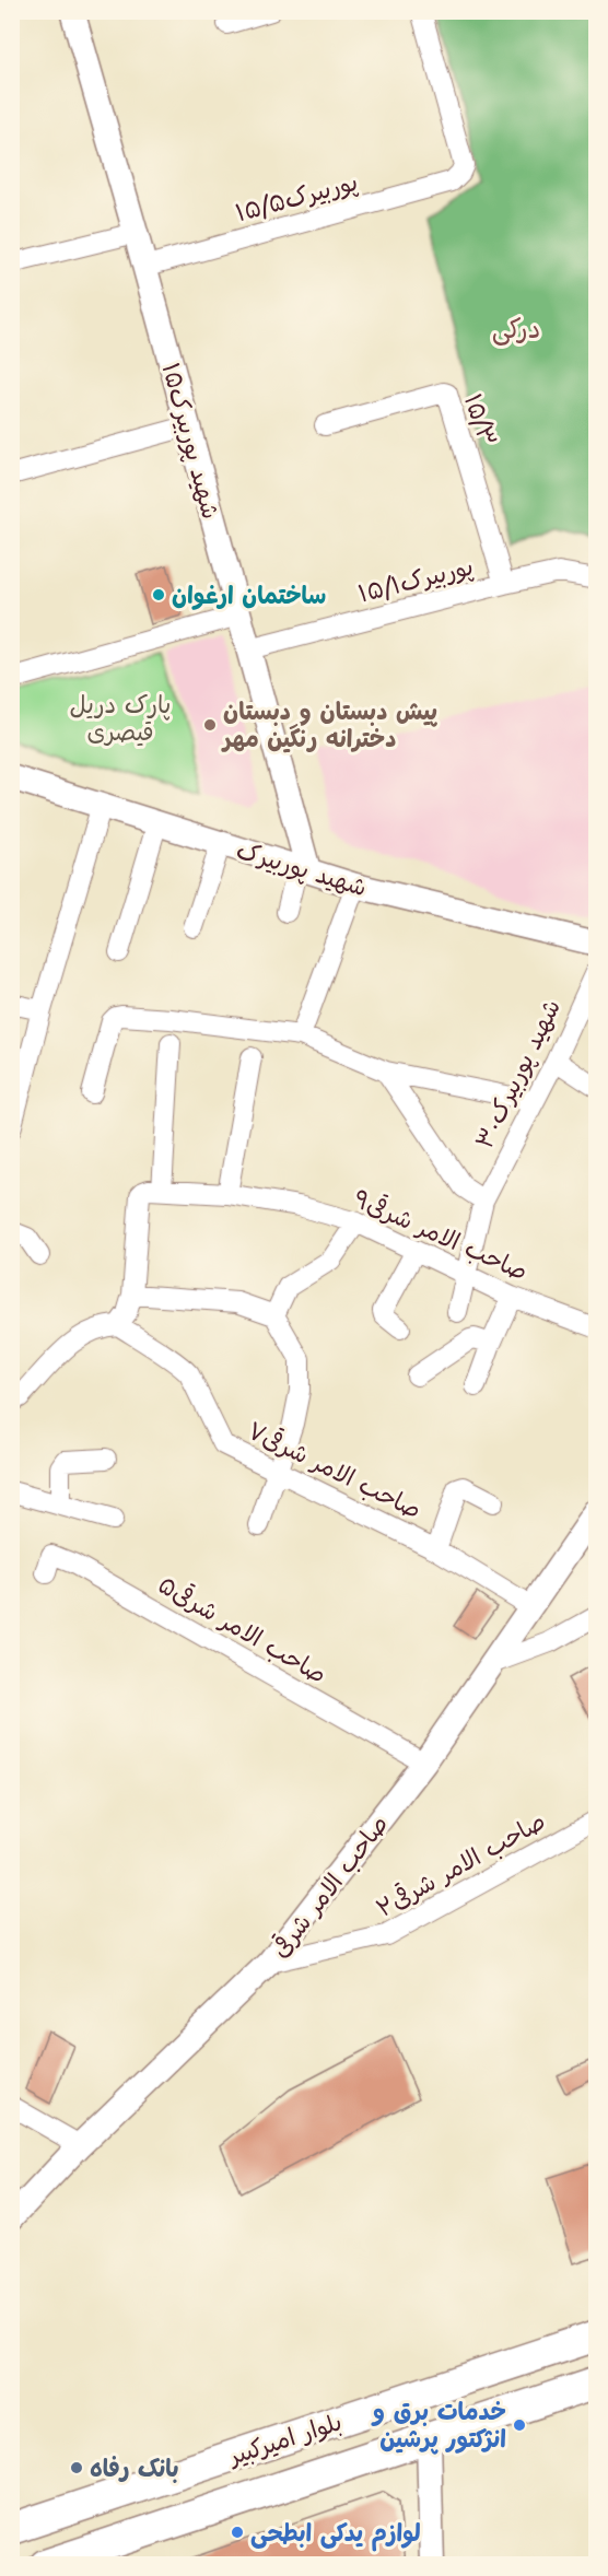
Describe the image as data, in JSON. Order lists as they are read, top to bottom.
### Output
{
  "streets": {
    "main road": ["بلوار امیرکبیر"],
    "street": [
      "پوربیرک۱۵/۵",
      "۱۵/۳",
      "شهید پوربیرک۱۵",
      "پوربیرک۱۵/۱",
      "شهید پوربیرک",
      "شهید پوربیرک۳۰",
      "صاحب الامر شرقی۹",
      "صاحب الامر شرقی۷",
      "صاحب الامر شرقی۵",
      "۲صاحب الامر شرقی",
      "صاحب الامر شرقی"
    ]
  },
  "crossings": [
    ["پوربیرک۱۵/۵", "شهید پوربیرک۱۵"],
    ["۱۵/۳", "پوربیرک۱۵/۱"],
    ["شهید پوربیرک۱۵", "پوربیرک۱۵/۱"],
    ["شهید پوربیرک۱۵", "شهید پوربیرک"],
    ["شهید پوربیرک۳۰", "صاحب الامر شرقی۹"],
    ["صاحب الامر شرقی۷", "صاحب الامر شرقی"],
    ["صاحب الامر شرقی۵", "صاحب الامر شرقی"],
    ["۲صاحب الامر شرقی", "صاحب الامر شرقی"]
  ],
  "districts": ["درکی"],
  "parks": ["پارک دریل قیصری"],
  "places": [
    "ساختمان ارغوان",
    "پیش دبستان و دبستان دخترانه رنگین مهر",
    "خدمات برق و انژکتور پرشین",
    "بانک رفاه",
    "لوازم یدکی ابطحی"
  ]
}
